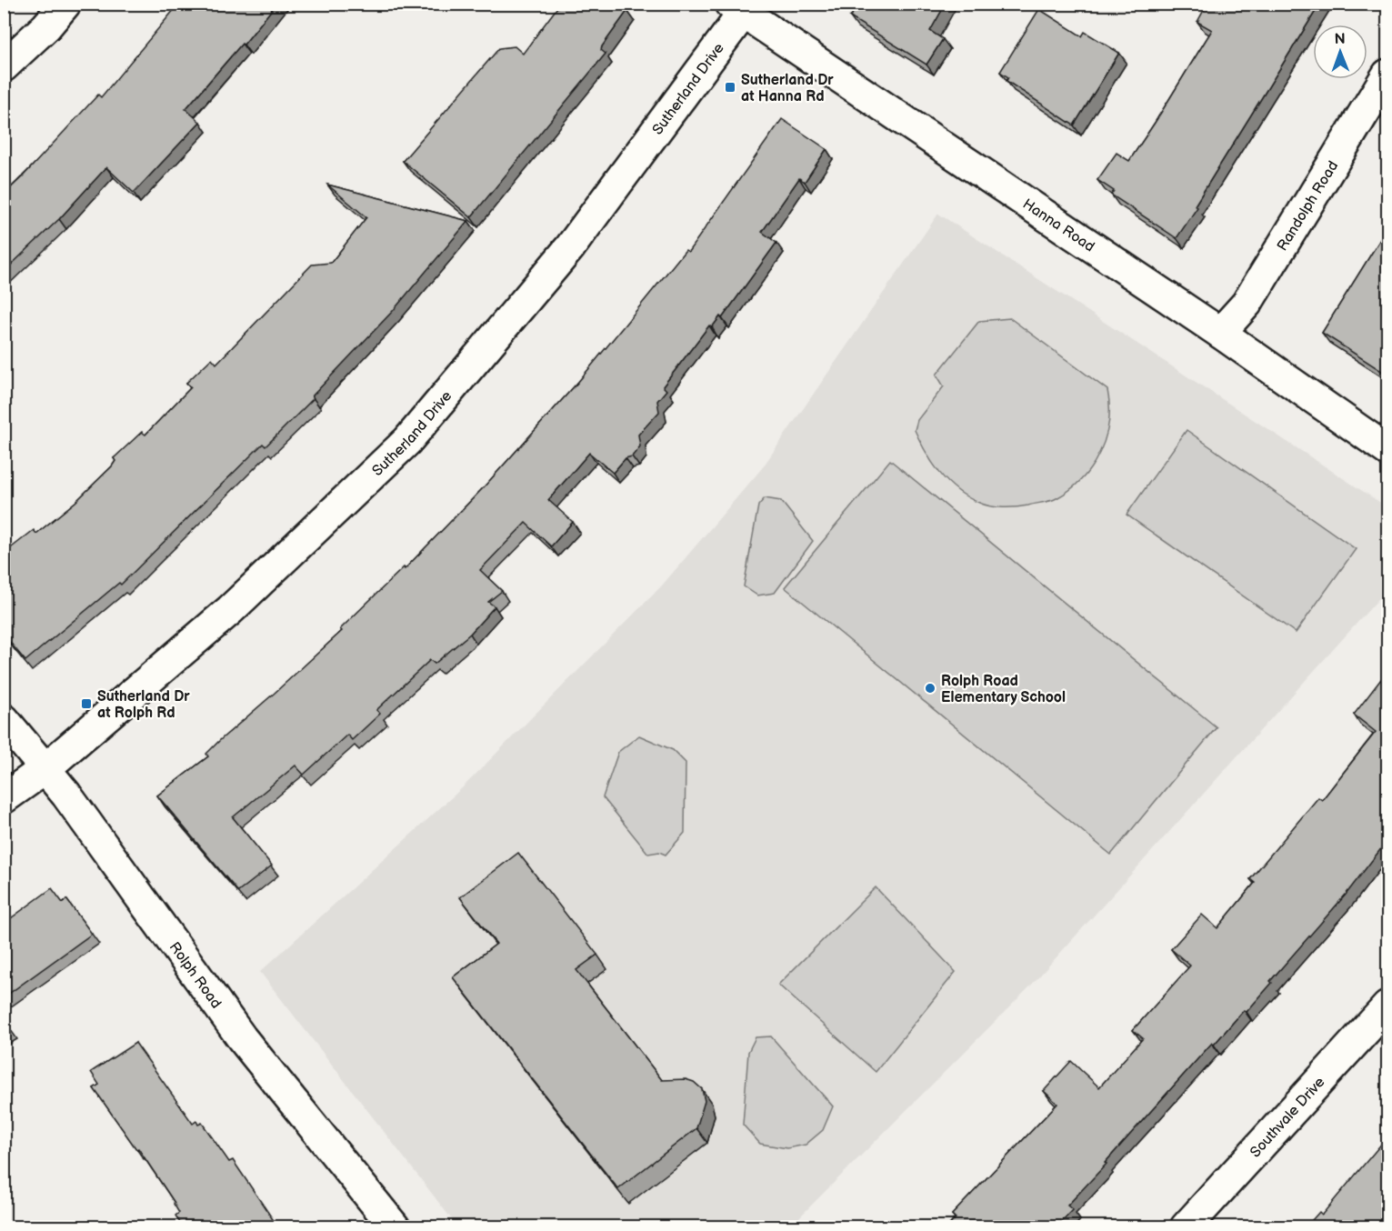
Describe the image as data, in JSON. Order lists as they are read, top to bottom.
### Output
{
  "streets": {
    "street": [
      "Sutherland Drive",
      "Randolph Road",
      "Hanna Road",
      "Rolph Road",
      "Southvale Drive"
    ]
  },
  "crossings": [
    ["Sutherland Drive", "Hanna Road"],
    ["Sutherland Drive", "Rolph Road"],
    ["Randolph Road", "Hanna Road"]
  ],
  "places": {
    "transit": ["Sutherland Dr at Hanna Rd", "Sutherland Dr at Rolph Rd"],
    "other": ["Rolph Road Elementary School"]
  },
  "north": "top"
}
